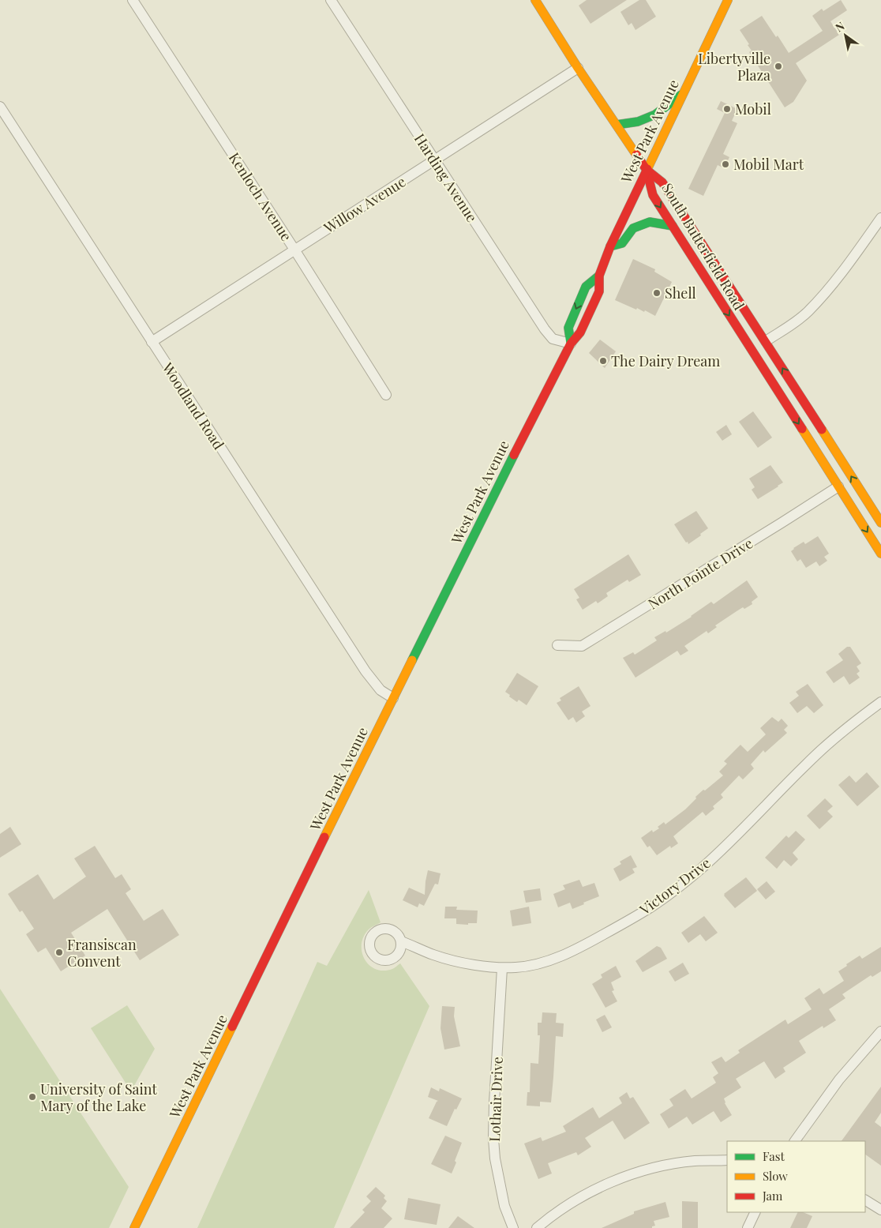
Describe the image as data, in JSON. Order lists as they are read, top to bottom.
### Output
{
  "streets": {
    "main road": ["West Park Avenue", "South Butterfield Road"],
    "street": [
      "Harding Avenue",
      "Kenloch Avenue",
      "Willow Avenue",
      "Woodland Road",
      "North Pointe Drive",
      "Victory Drive",
      "Lothair Drive"
    ]
  },
  "crossings": [
    ["West Park Avenue", "Harding Avenue"],
    ["West Park Avenue", "South Butterfield Road"],
    ["West Park Avenue", "Woodland Road"],
    ["Harding Avenue", "Willow Avenue"],
    ["Kenloch Avenue", "Willow Avenue"],
    ["Willow Avenue", "Woodland Road"],
    ["South Butterfield Road", "North Pointe Drive"],
    ["Victory Drive", "Lothair Drive"]
  ],
  "places": [
    "Libertyville Plaza",
    "Mobil",
    "Mobil Mart",
    "Shell",
    "The Dairy Dream",
    "Fransiscan Convent",
    "University of Saint Mary of the Lake"
  ],
  "legend": ["Fast", "Slow", "Jam"],
  "north": "top left"
}
